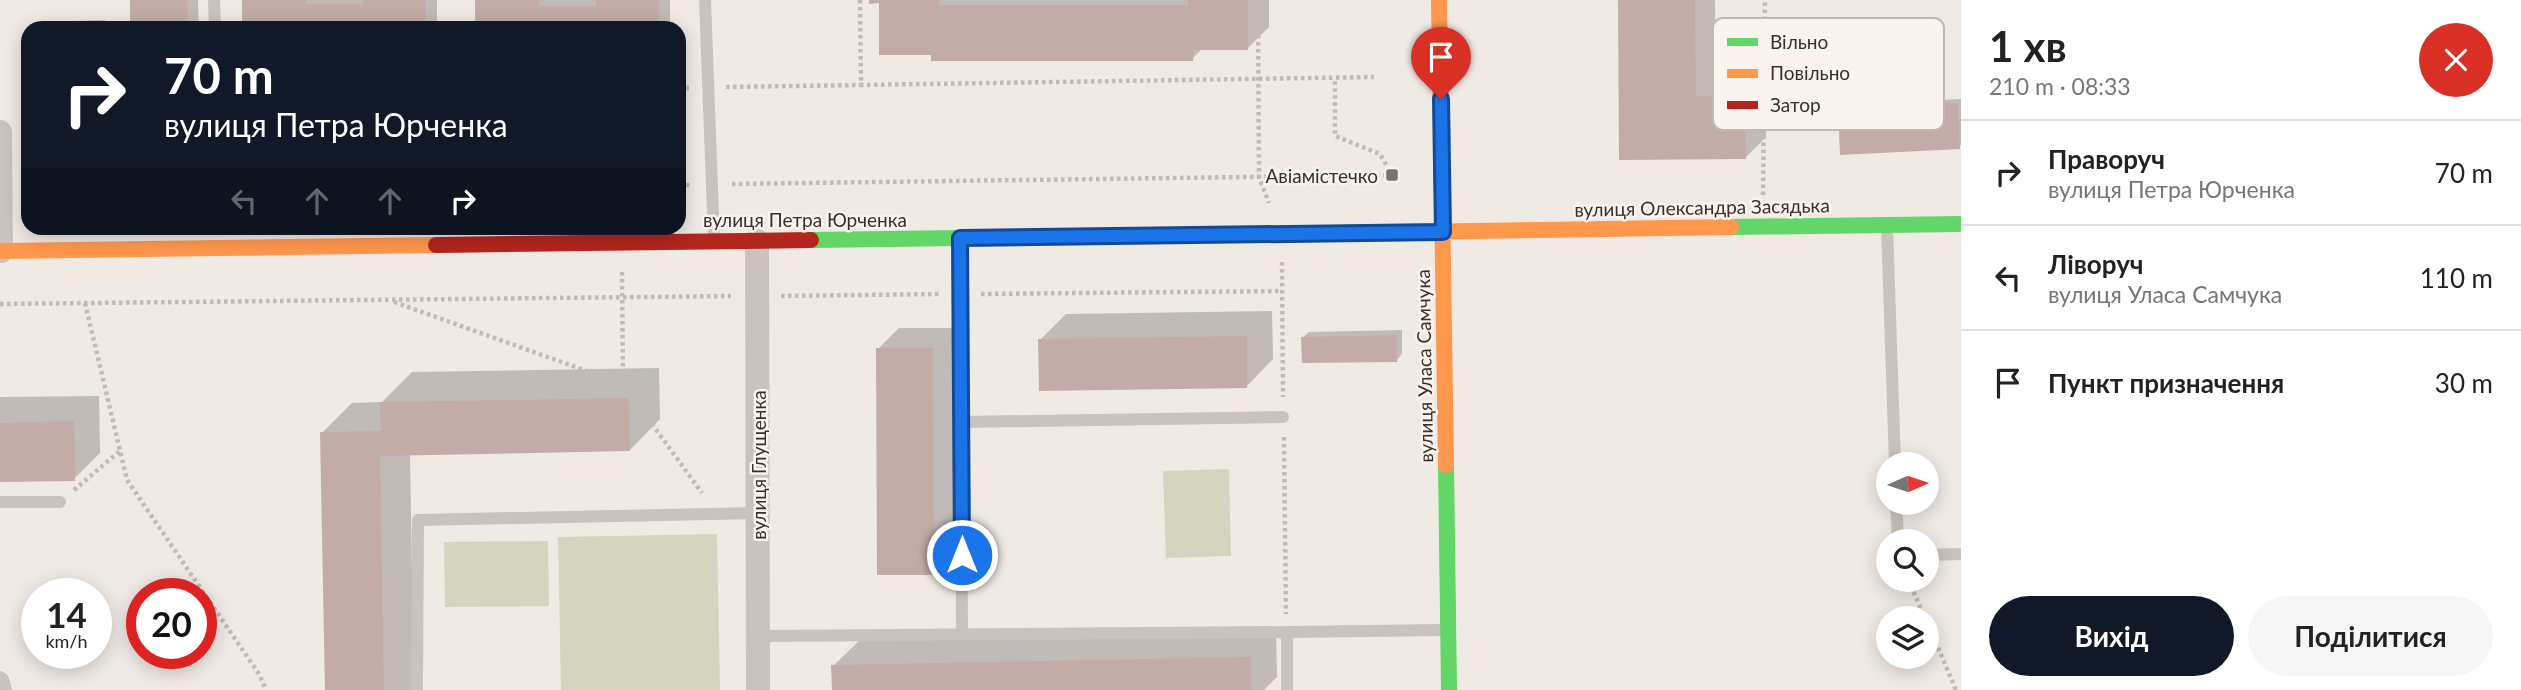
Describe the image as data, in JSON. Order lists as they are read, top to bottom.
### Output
{
  "streets": {
    "street": [
      "вулиця Олександра Засядька",
      "вулиця Петра Юрченка",
      "вулиця Уласа Самчука",
      "вулиця Глущенка"
    ]
  },
  "crossings": [
    ["вулиця Олександра Засядька", "вулиця Петра Юрченка"],
    ["вулиця Олександра Засядька", "вулиця Уласа Самчука"],
    ["вулиця Петра Юрченка", "вулиця Уласа Самчука"],
    ["вулиця Петра Юрченка", "вулиця Глущенка"]
  ],
  "places": {
    "transit": ["Авіамістечко"]
  },
  "legend": ["Вільно", "Повільно", "Затор"],
  "north": "right",
  "page": {
    "heading": ["1 хв", "210 m · 08:33"],
    "turn": ["70 m", "вулиця Петра Юрченка"],
    "list": [
      {
        "name": "Праворуч",
        "note": "вулиця Петра Юрченка",
        "value": "70 m"
      },
      {
        "name": "Ліворуч",
        "note": "вулиця Уласа Самчука",
        "value": "110 m"
      },
      {
        "name": "Пункт призначення",
        "value": "30 m"
      }
    ],
    "speed": "14 km/h",
    "limit": "20",
    "buttons": ["Вихід", "Поділитися"]
  }
}
